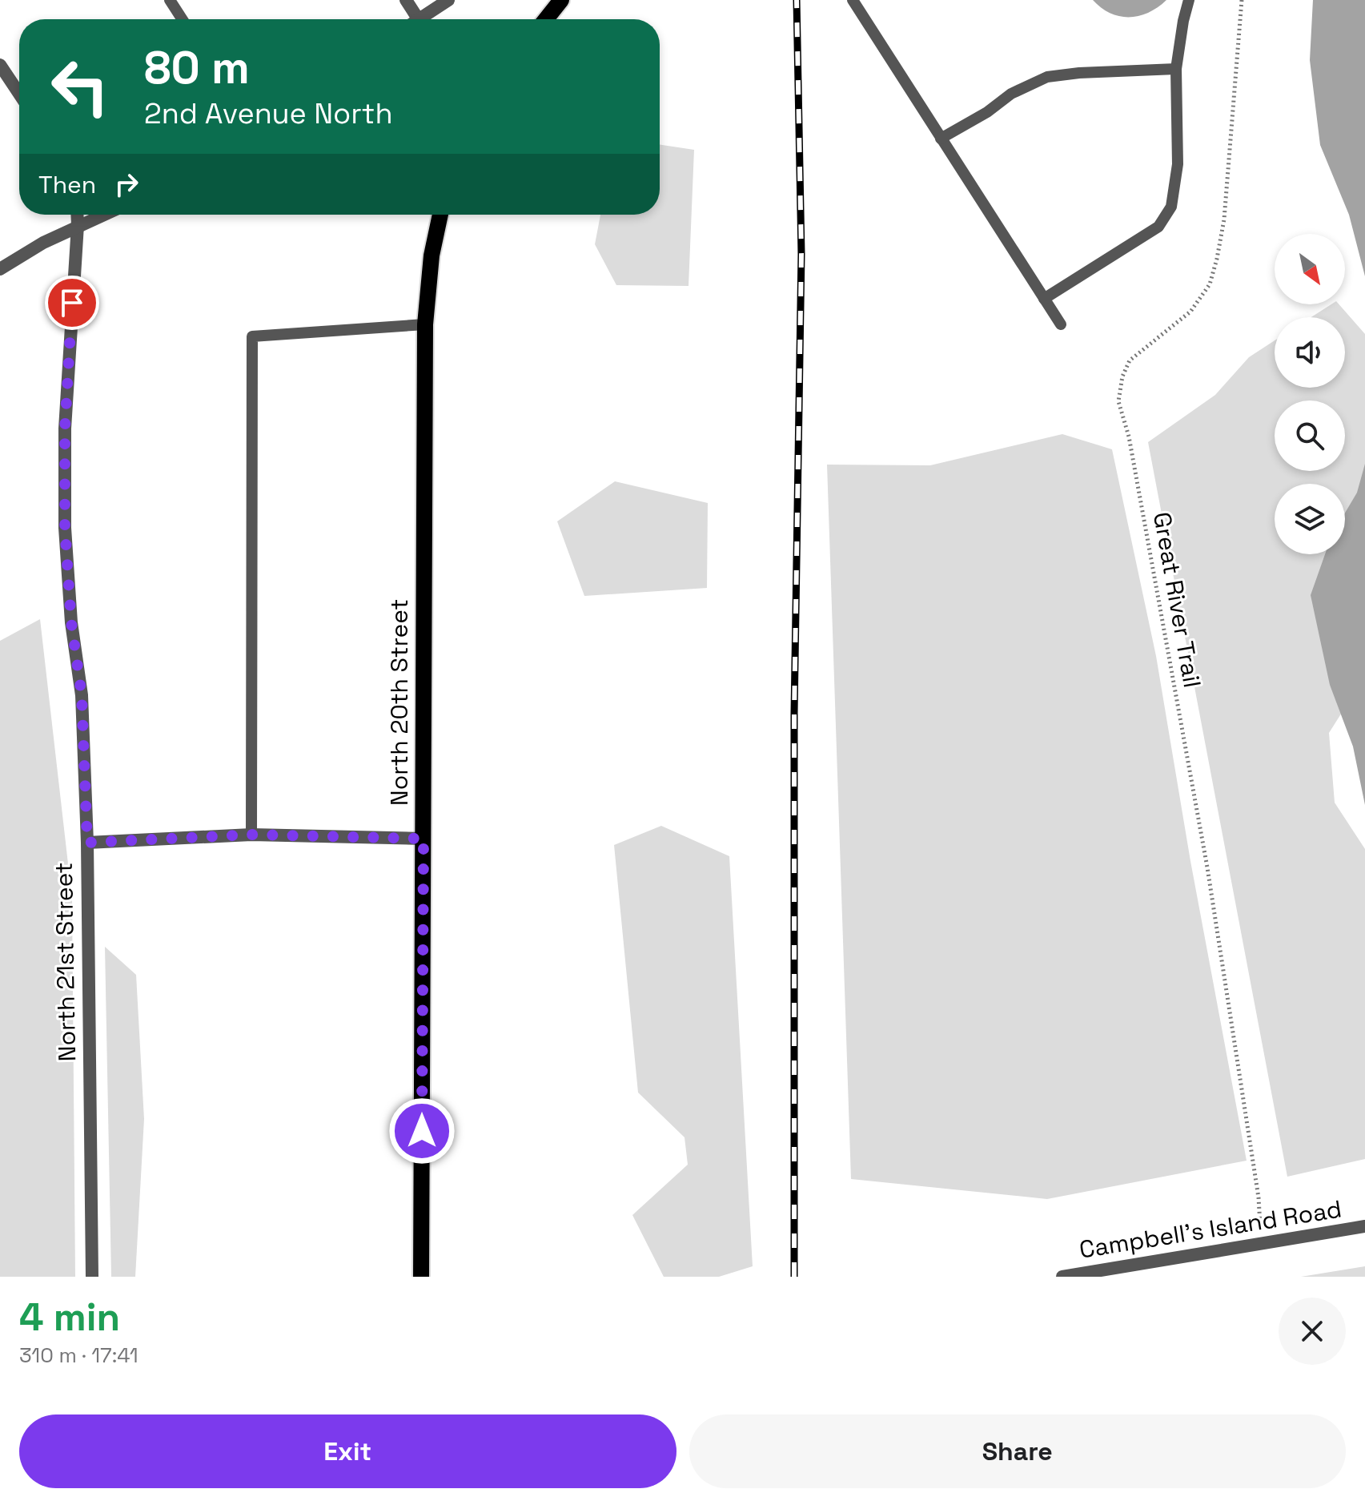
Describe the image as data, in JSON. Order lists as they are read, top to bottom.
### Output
{
  "streets": {
    "main road": ["North 20th Street"],
    "street": ["North 21st Street", "Campbell's Island Road"],
    "path": ["Great River Trail"]
  },
  "crossings": [
    ["Great River Trail", "Campbell's Island Road"]
  ],
  "north": "bottom right",
  "page": {
    "turn": ["80 m", "2nd Avenue North"],
    "then": "Then",
    "heading": ["4 min", "310 m · 17:41"],
    "buttons": ["Exit", "Share"]
  }
}
